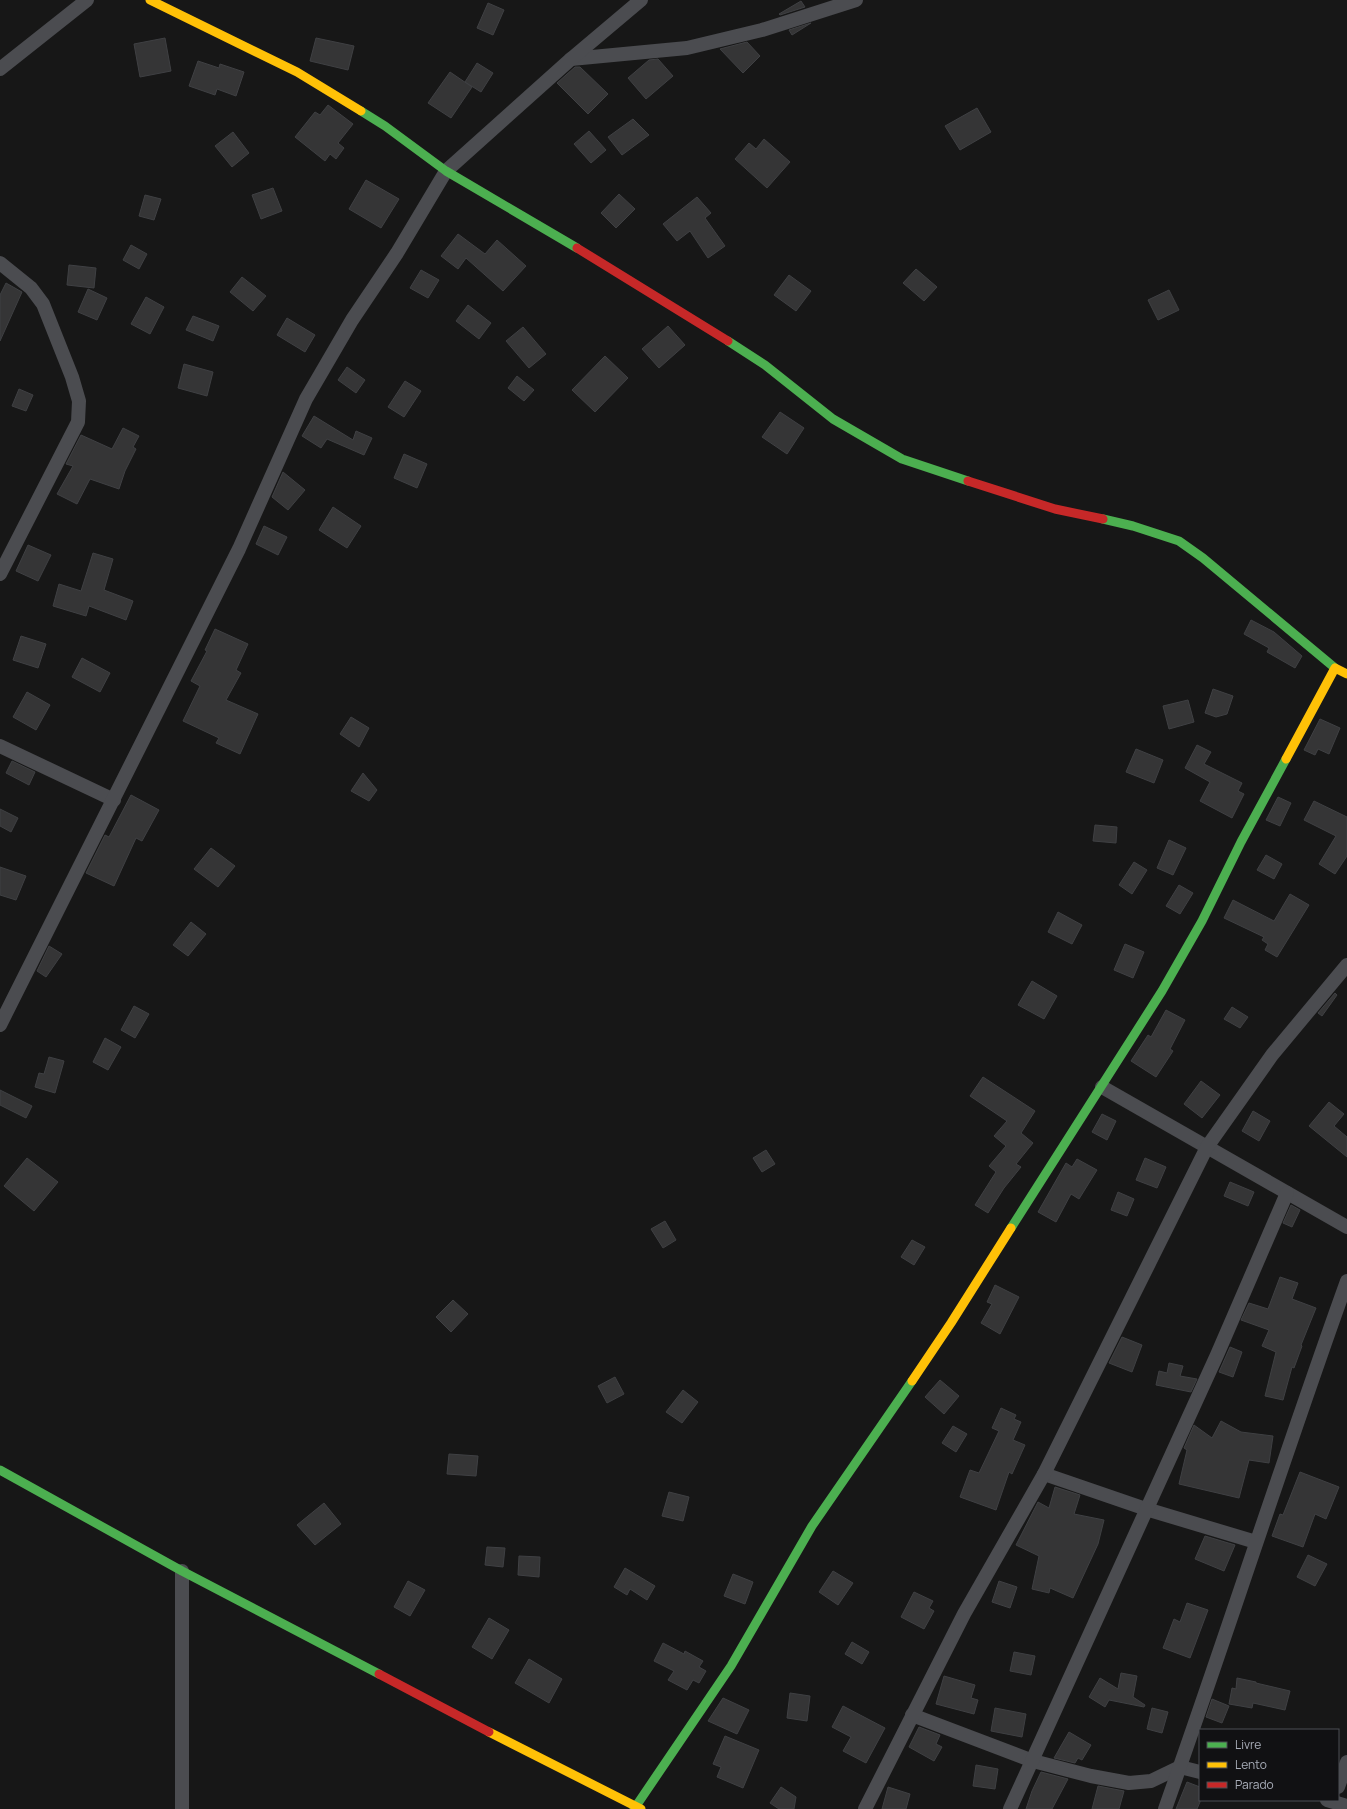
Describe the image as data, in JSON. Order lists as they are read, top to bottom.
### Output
{
  "legend": ["Livre", "Lento", "Parado"]
}
